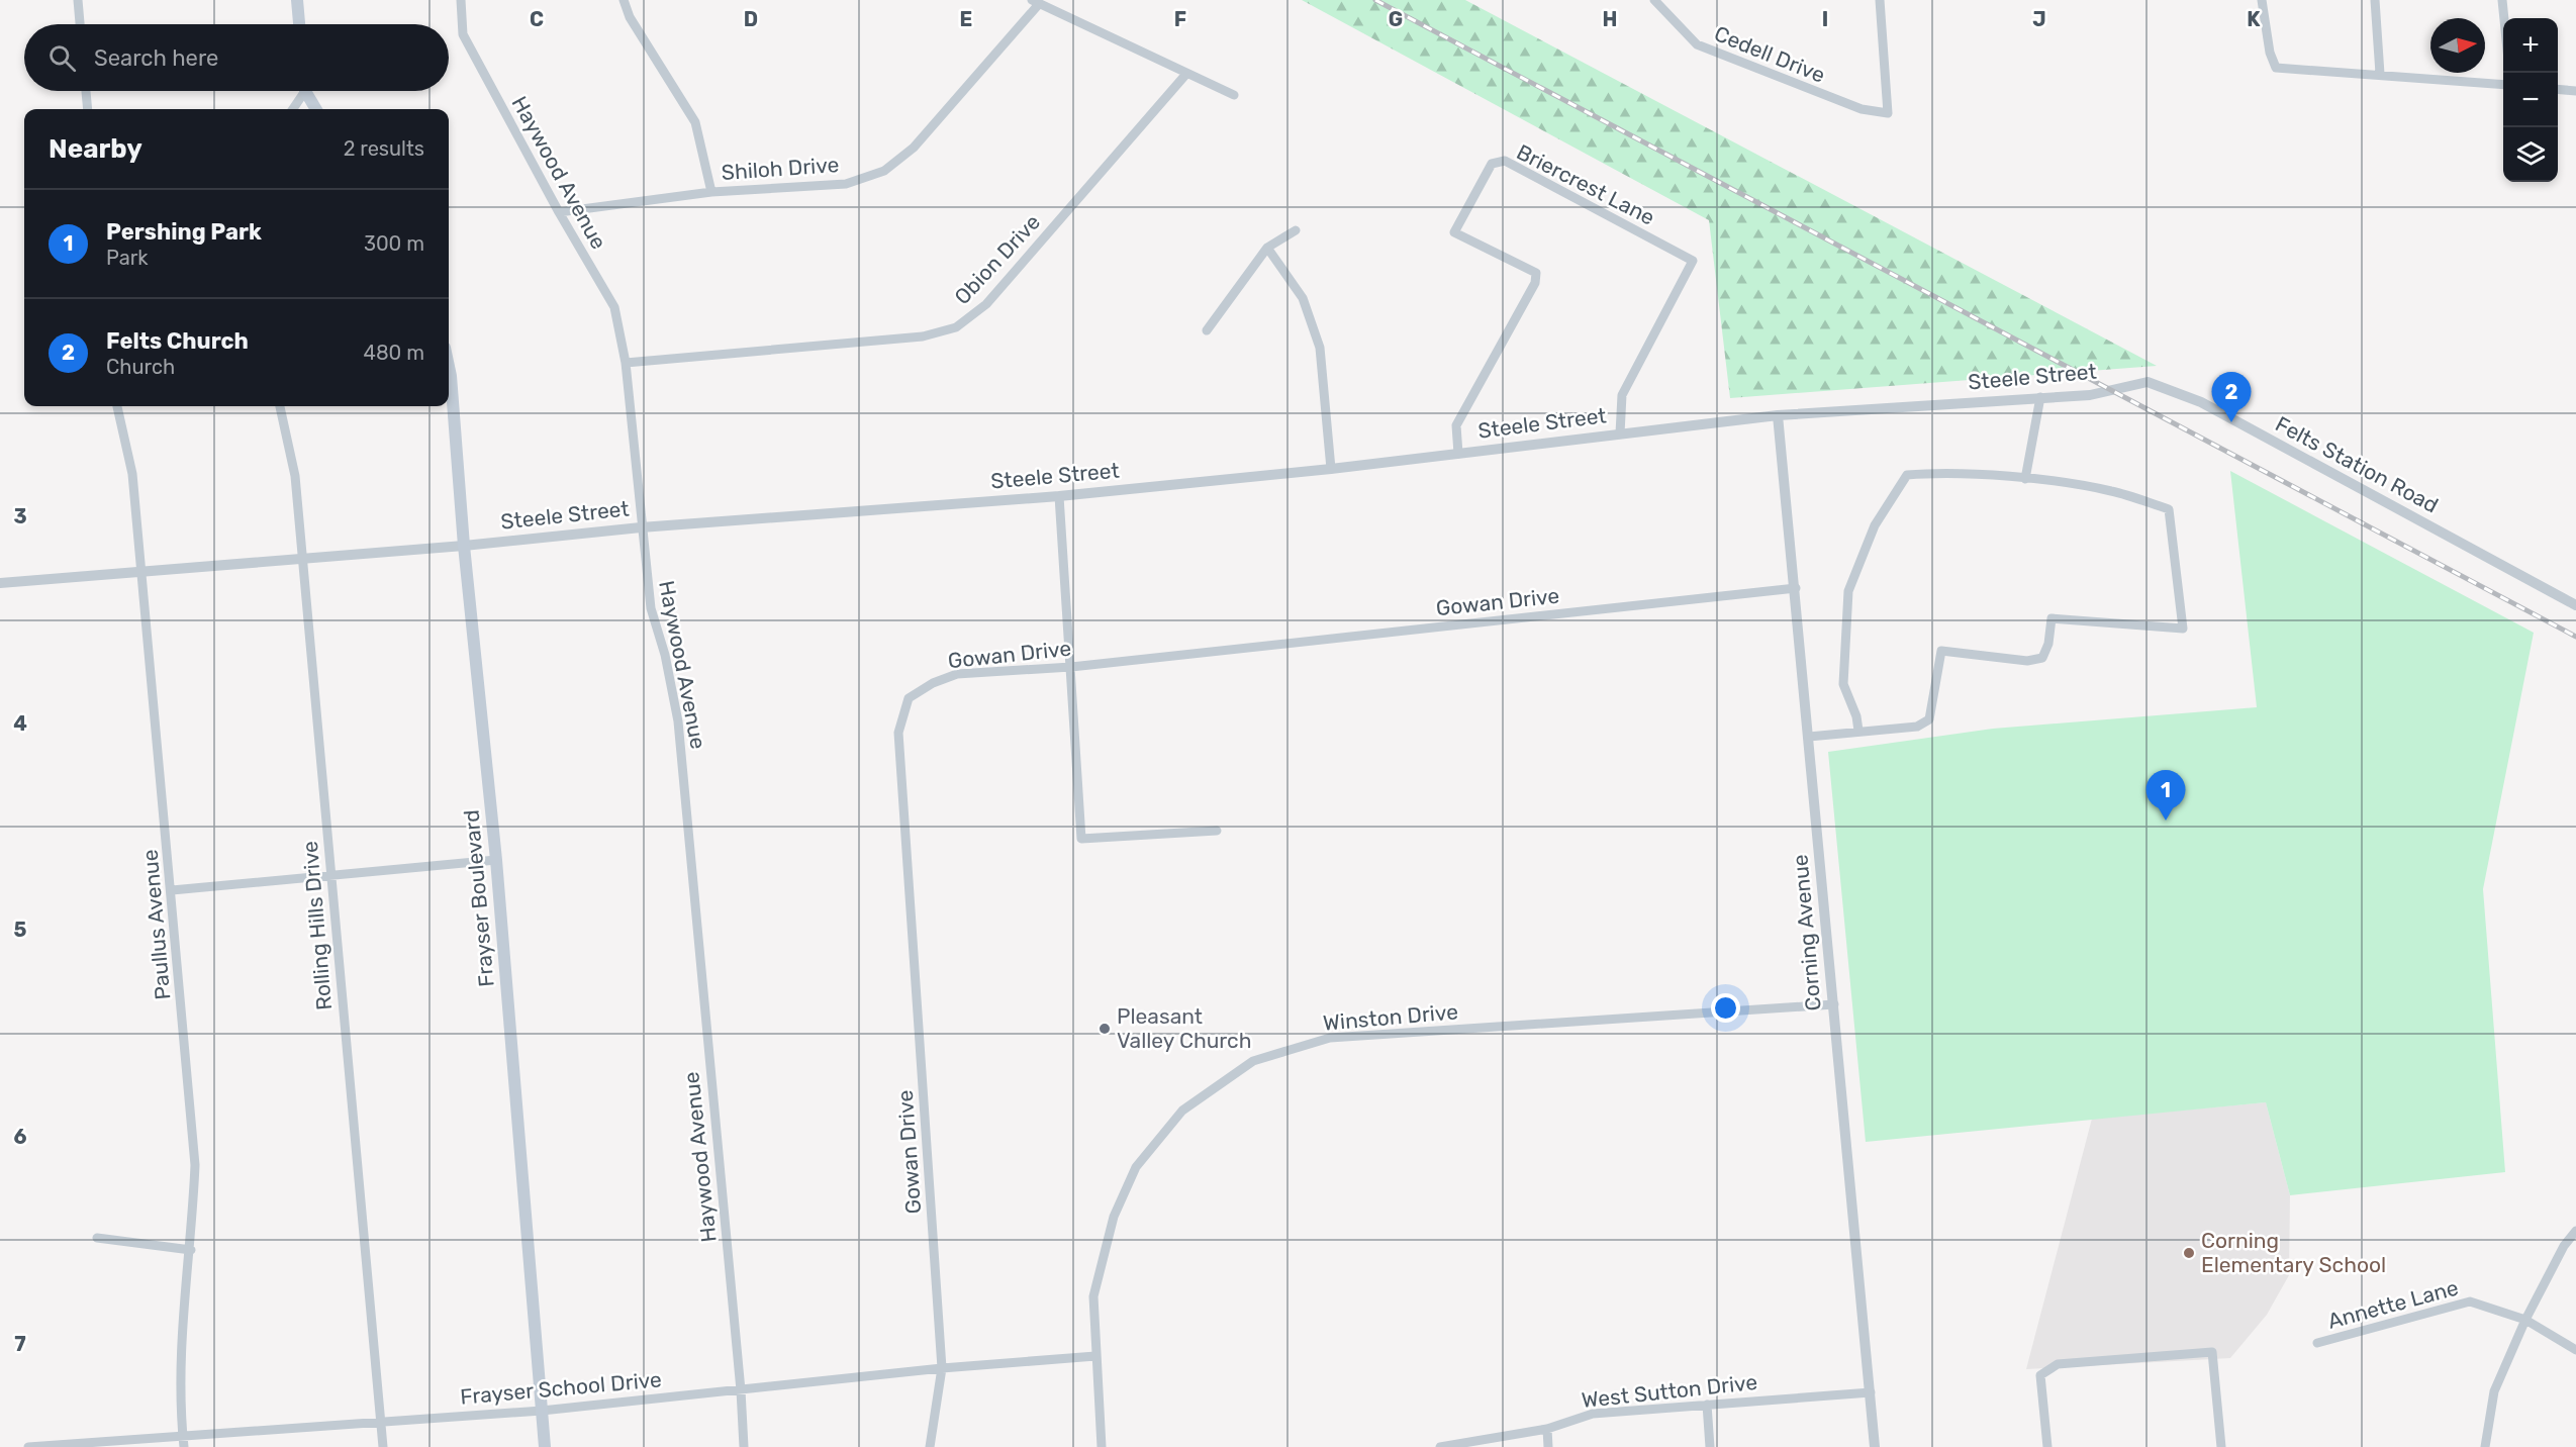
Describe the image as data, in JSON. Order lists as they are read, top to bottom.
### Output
{
  "streets": {
    "main road": ["Frayser Boulevard"],
    "street": [
      "Cedell Drive",
      "Shiloh Drive",
      "Haywood Avenue",
      "Briercrest Lane",
      "Obion Drive",
      "Steele Street",
      "Felts Station Road",
      "Gowan Drive",
      "Paullus Avenue",
      "Rolling Hills Drive",
      "Corning Avenue",
      "Winston Drive",
      "Annette Lane",
      "Frayser School Drive",
      "West Sutton Drive"
    ]
  },
  "crossings": [
    ["Shiloh Drive", "Haywood Avenue"],
    ["Haywood Avenue", "Obion Drive"],
    ["Haywood Avenue", "Steele Street"],
    ["Haywood Avenue", "Frayser School Drive"],
    ["Briercrest Lane", "Steele Street"],
    ["Steele Street", "Felts Station Road"],
    ["Steele Street", "Frayser Boulevard"],
    ["Steele Street", "Paullus Avenue"],
    ["Steele Street", "Rolling Hills Drive"],
    ["Steele Street", "Corning Avenue"],
    ["Gowan Drive", "Corning Avenue"],
    ["Gowan Drive", "Frayser School Drive"],
    ["Frayser Boulevard", "Frayser School Drive"],
    ["Paullus Avenue", "Frayser School Drive"],
    ["Rolling Hills Drive", "Frayser School Drive"],
    ["Corning Avenue", "Winston Drive"],
    ["Corning Avenue", "West Sutton Drive"],
    ["Winston Drive", "Frayser School Drive"]
  ],
  "places": ["Pleasant Valley Church", "Corning Elementary School"],
  "north": "right",
  "page": {
    "map_buttons": ["+", "−"],
    "search": "Search here",
    "heading": ["Nearby", "2 results"],
    "list": [
      {
        "mark": "1",
        "name": "Pershing Park",
        "note": "Park",
        "value": "300 m"
      },
      {
        "mark": "2",
        "name": "Felts Church",
        "note": "Church",
        "value": "480 m"
      }
    ],
    "pins": ["2", "1"]
  },
  "grid": {
    "columns": [
      "C",
      "D",
      "E",
      "F",
      "G",
      "H",
      "I",
      "J",
      "K"
    ],
    "rows": [
      "3",
      "4",
      "5",
      "6",
      "7"
    ]
  }
}
